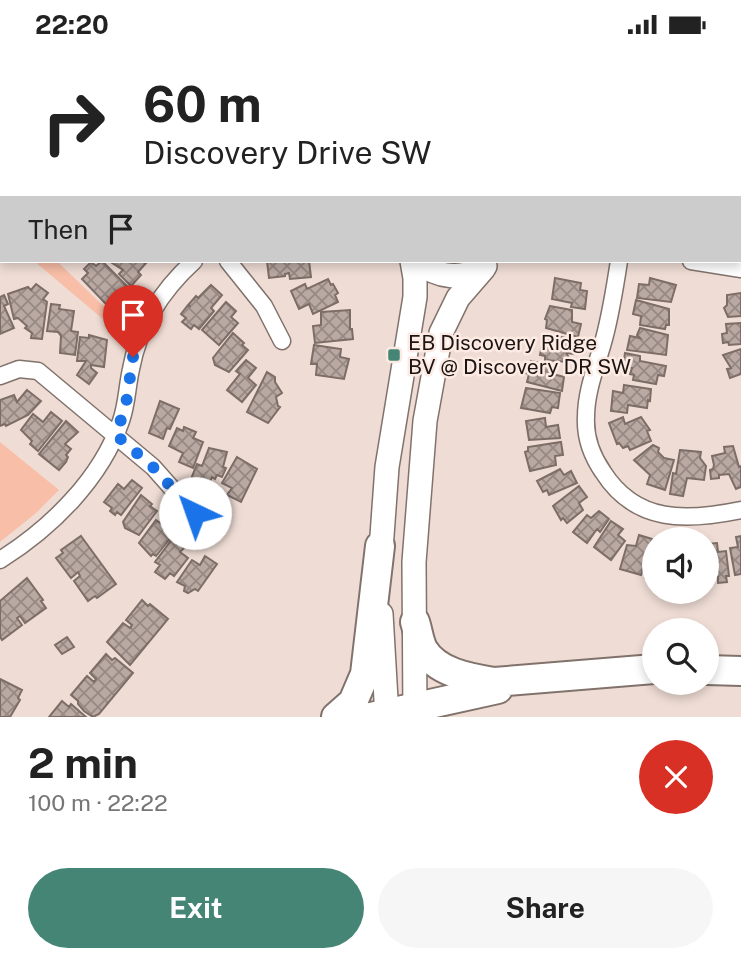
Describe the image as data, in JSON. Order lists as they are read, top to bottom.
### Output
{
  "places": {
    "transit": ["EB Discovery Ridge BV @ Discovery DR SW"]
  },
  "page": {
    "status": "22:20",
    "turn": ["60 m", "Discovery Drive SW"],
    "then": "Then",
    "heading": ["2 min", "100 m · 22:22"],
    "buttons": ["Exit", "Share"]
  }
}
